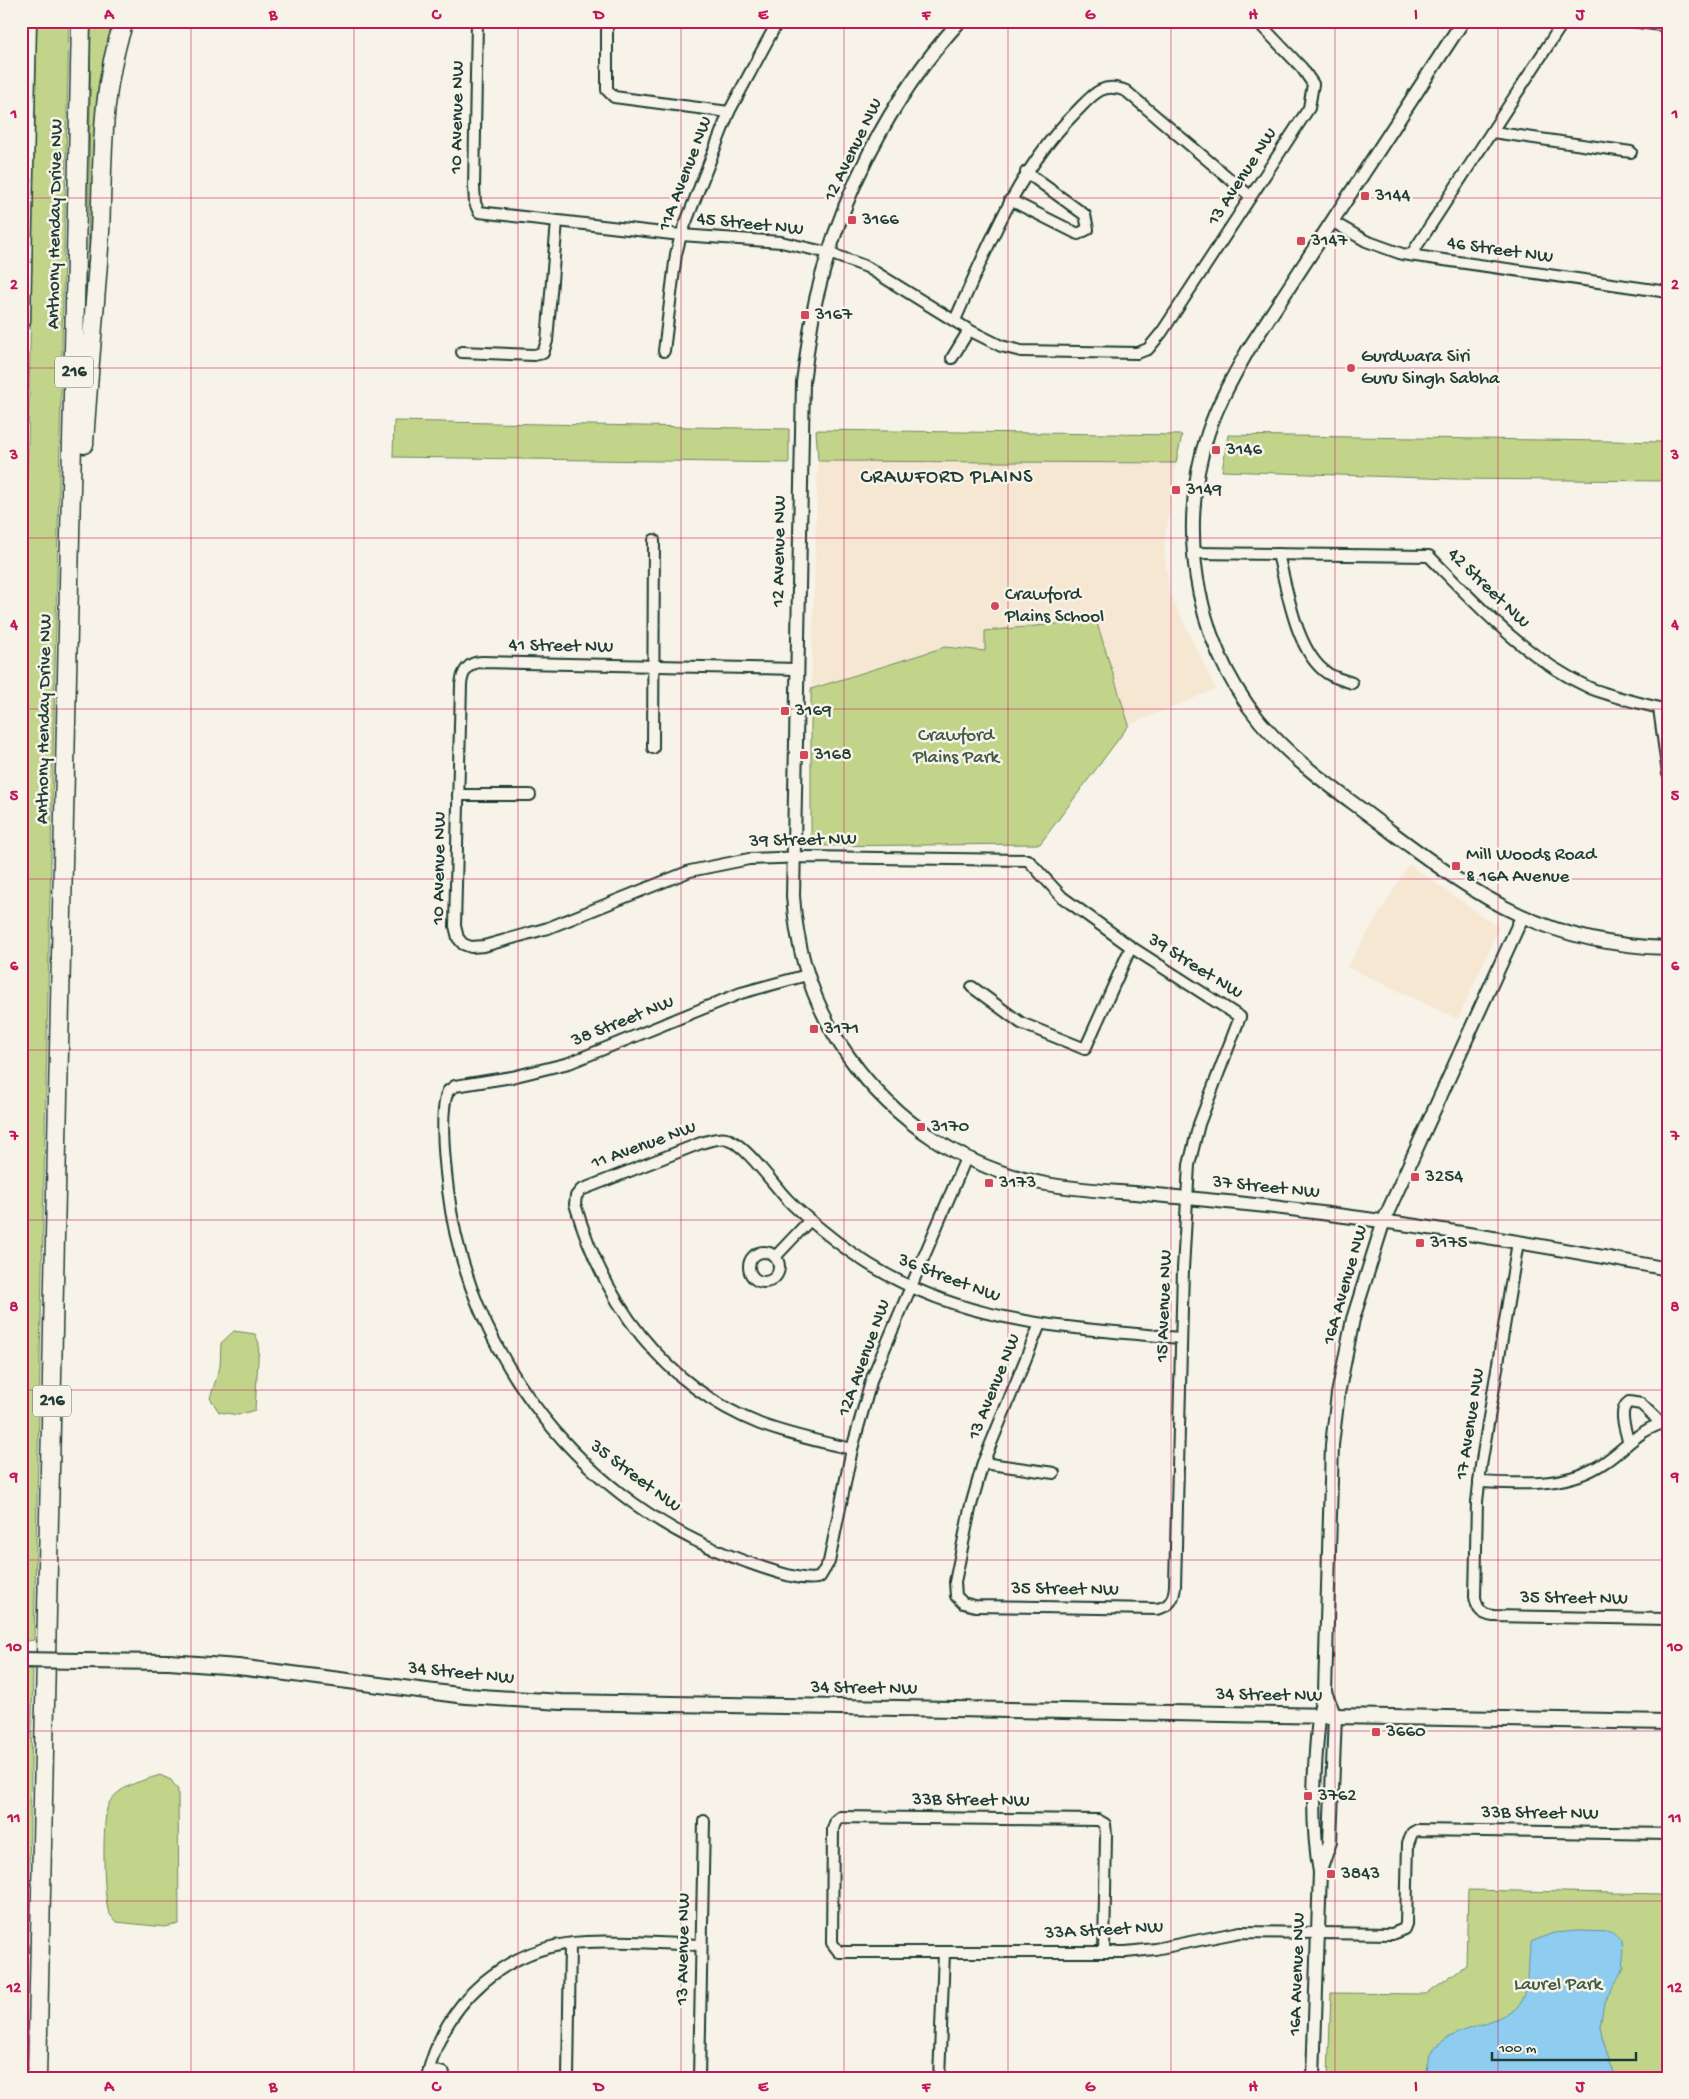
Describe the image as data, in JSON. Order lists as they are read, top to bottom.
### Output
{
  "streets": {
    "highway": ["Anthony Henday Drive NW", "216"],
    "main road": ["34 Street NW"],
    "street": [
      "10 Avenue NW",
      "12 Avenue NW",
      "11A Avenue NW",
      "13 Avenue NW",
      "45 Street NW",
      "46 Street NW",
      "42 Street NW",
      "41 Street NW",
      "39 Street NW",
      "38 Street NW",
      "11 Avenue NW",
      "37 Street NW",
      "36 Street NW",
      "16A Avenue NW",
      "15 Avenue NW",
      "12A Avenue NW",
      "17 Avenue NW",
      "35 Street NW",
      "33B Street NW",
      "33A Street NW"
    ]
  },
  "crossings": [
    ["10 Avenue NW", "45 Street NW"],
    ["10 Avenue NW", "41 Street NW"],
    ["10 Avenue NW", "39 Street NW"],
    ["12 Avenue NW", "45 Street NW"],
    ["12 Avenue NW", "41 Street NW"],
    ["12 Avenue NW", "39 Street NW"],
    ["12 Avenue NW", "38 Street NW"],
    ["12 Avenue NW", "37 Street NW"],
    ["11A Avenue NW", "45 Street NW"],
    ["13 Avenue NW", "45 Street NW"],
    ["13 Avenue NW", "36 Street NW"],
    ["13 Avenue NW", "35 Street NW"],
    ["39 Street NW", "15 Avenue NW"],
    ["38 Street NW", "35 Street NW"],
    ["11 Avenue NW", "36 Street NW"],
    ["11 Avenue NW", "12A Avenue NW"],
    ["37 Street NW", "16A Avenue NW"],
    ["37 Street NW", "15 Avenue NW"],
    ["37 Street NW", "12A Avenue NW"],
    ["37 Street NW", "17 Avenue NW"],
    ["36 Street NW", "15 Avenue NW"],
    ["36 Street NW", "12A Avenue NW"],
    ["16A Avenue NW", "34 Street NW"],
    ["16A Avenue NW", "33A Street NW"],
    ["15 Avenue NW", "35 Street NW"],
    ["12A Avenue NW", "35 Street NW"],
    ["17 Avenue NW", "35 Street NW"],
    ["33B Street NW", "33A Street NW"]
  ],
  "districts": ["CRAWFORD PLAINS"],
  "parks": ["Crawford Plains Park", "Laurel Park"],
  "places": {
    "transit": [
      "3144",
      "3166",
      "3147",
      "3167",
      "3146",
      "3149",
      "3169",
      "3168",
      "Mill Woods Road & 16A Avenue",
      "3171",
      "3170",
      "3254",
      "3173",
      "3175",
      "3660",
      "3762",
      "3843"
    ],
    "other": ["Gurdwara Siri Guru Singh Sabha", "Crawford Plains School"]
  },
  "scale_bar": "100 m",
  "grid": {
    "columns": [
      "A",
      "B",
      "C",
      "D",
      "E",
      "F",
      "G",
      "H",
      "I",
      "J"
    ],
    "rows": [
      "1",
      "2",
      "3",
      "4",
      "5",
      "6",
      "7",
      "8",
      "9",
      "10",
      "11",
      "12"
    ]
  }
}
